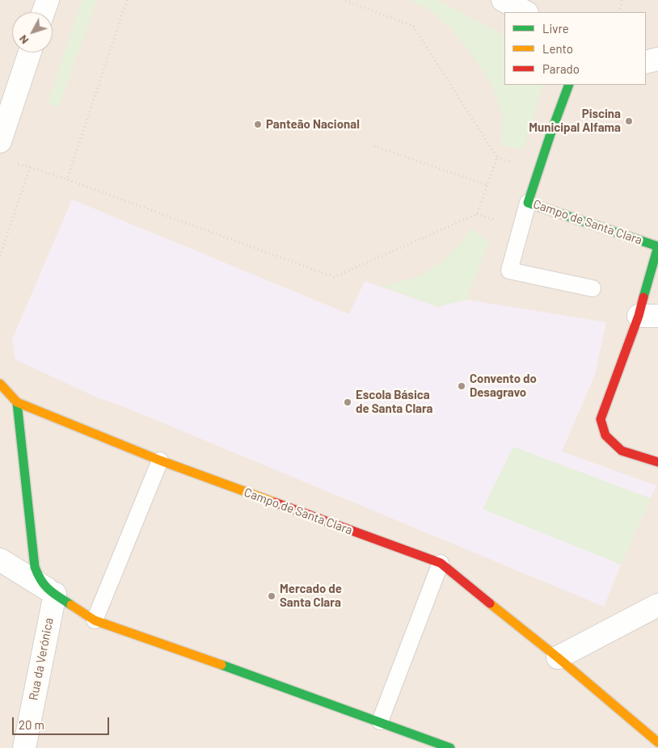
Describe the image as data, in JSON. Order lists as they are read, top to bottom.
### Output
{
  "streets": {
    "street": ["Campo de Santa Clara", "Rua da Verónica"]
  },
  "places": [
    "Piscina Municipal Alfama",
    "Panteão Nacional",
    "Convento do Desagravo",
    "Escola Básica de Santa Clara",
    "Mercado de Santa Clara"
  ],
  "legend": ["Livre", "Lento", "Parado"],
  "scale_bar": "20 m",
  "north": "bottom left"
}
